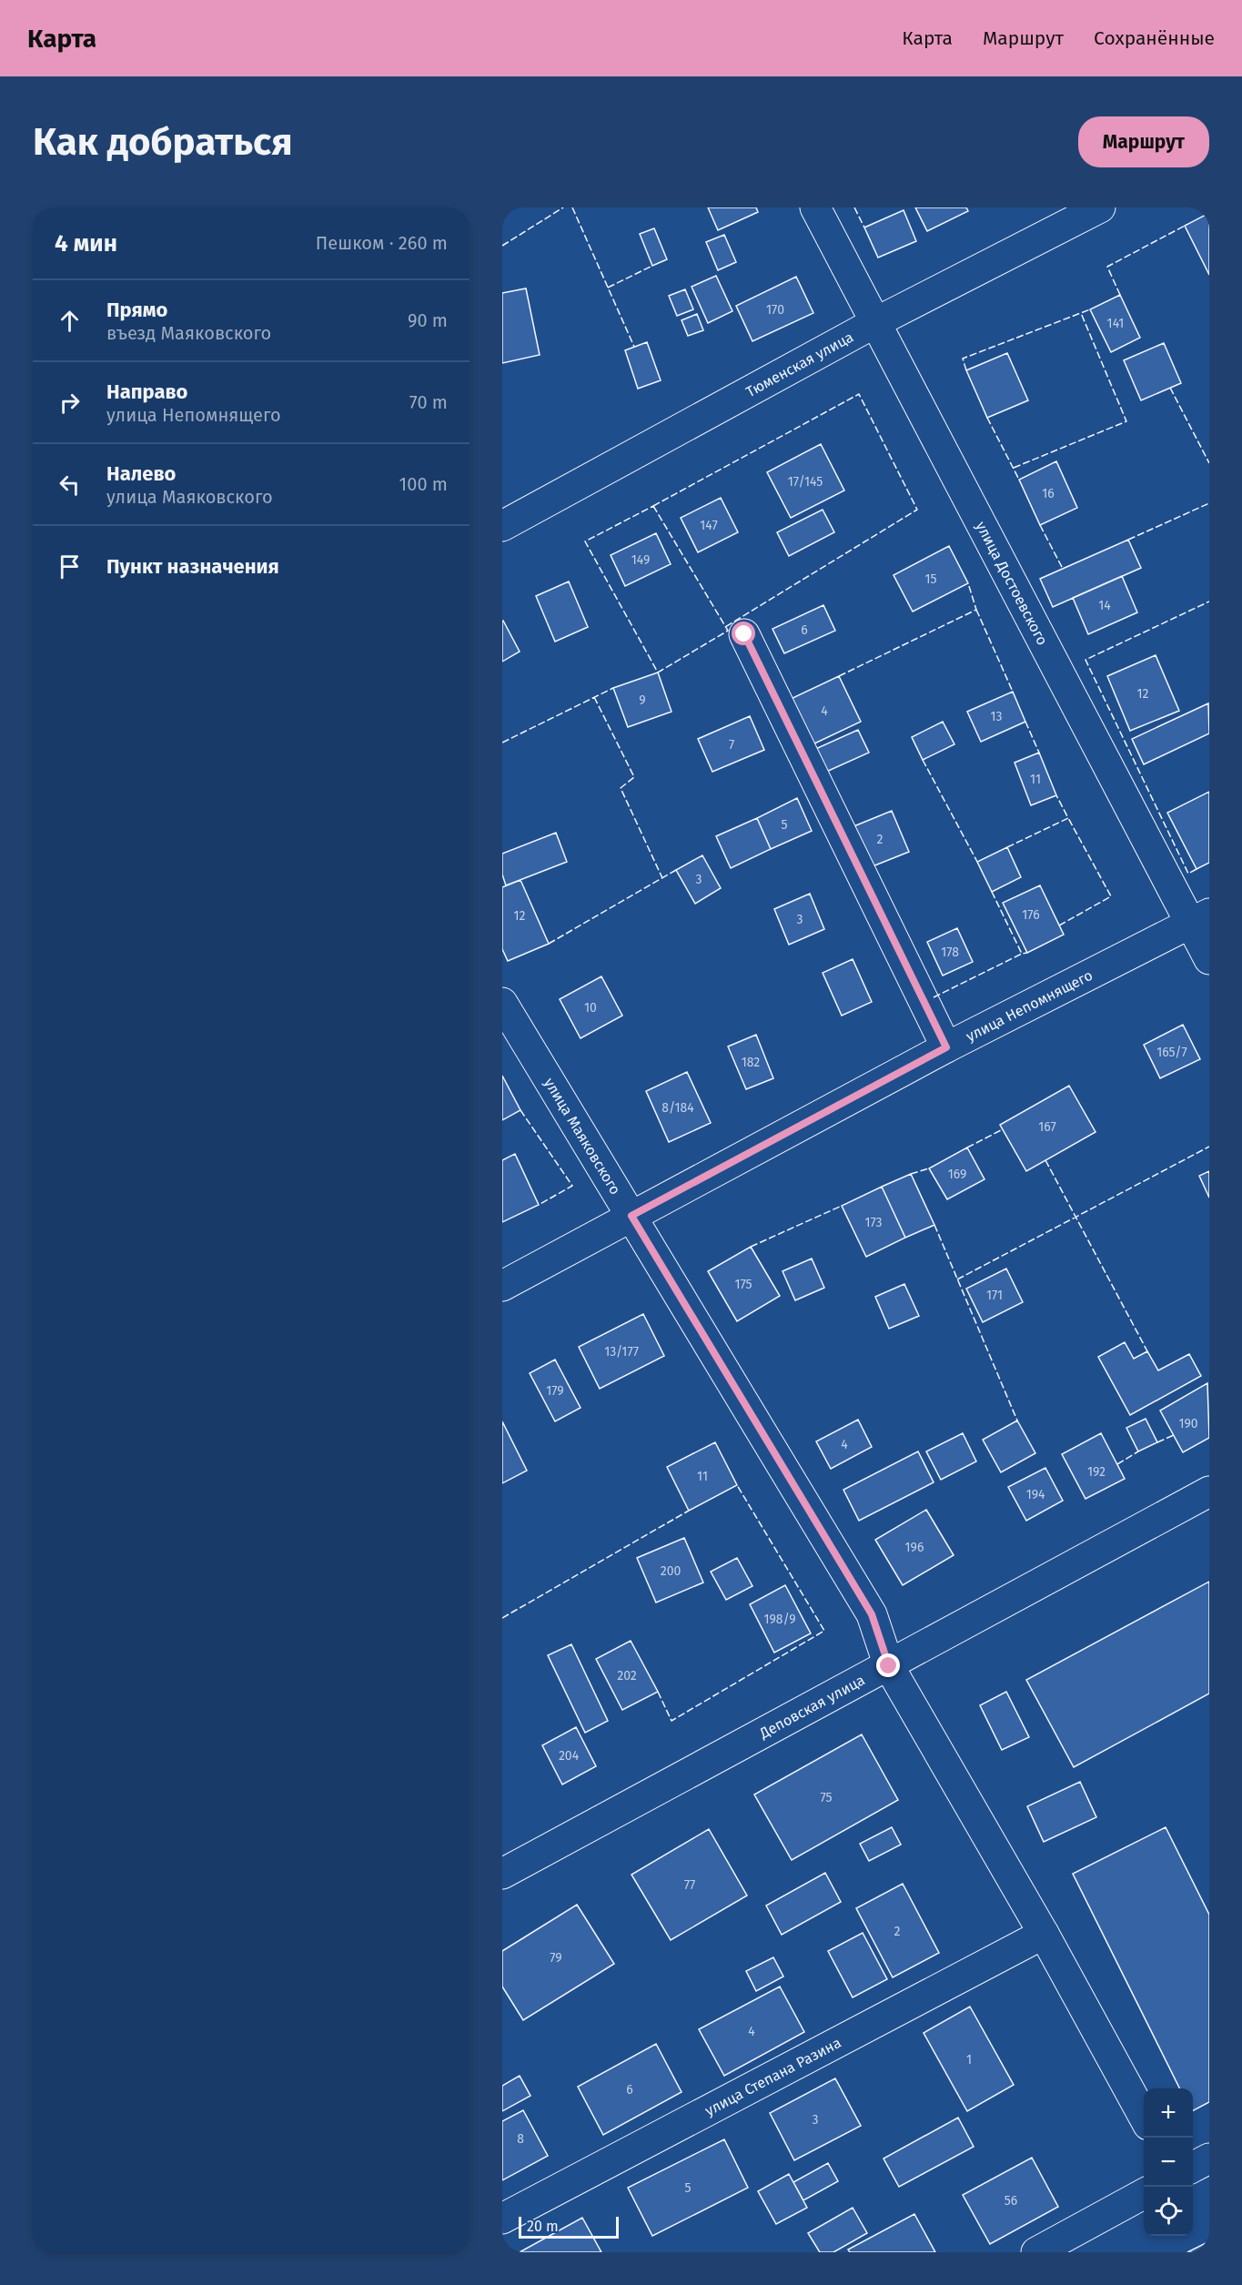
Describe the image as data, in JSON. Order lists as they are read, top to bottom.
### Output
{
  "streets": {
    "street": [
      "Тюменская улица",
      "улица Достоевского",
      "улица Непомнящего",
      "улица Маяковского",
      "Деповская улица",
      "улица Степана Разина"
    ]
  },
  "crossings": [
    ["Тюменская улица", "улица Достоевского"],
    ["улица Достоевского", "улица Непомнящего"],
    ["улица Непомнящего", "улица Маяковского"],
    ["улица Маяковского", "Деповская улица"],
    ["улица Маяковского", "улица Степана Разина"]
  ],
  "house_numbers": [
    "170",
    "141",
    "17/145",
    "16",
    "147",
    "149",
    "15",
    "14",
    "6",
    "12",
    "9",
    "4",
    "13",
    "7",
    "11",
    "5",
    "2",
    "3",
    "176",
    "12",
    "3",
    "178",
    "10",
    "165/7",
    "182",
    "8/184",
    "167",
    "169",
    "173",
    "175",
    "171",
    "13/177",
    "179",
    "190",
    "4",
    "192",
    "11",
    "194",
    "196",
    "200",
    "198/9",
    "202",
    "204",
    "75",
    "77",
    "2",
    "79",
    "4",
    "1",
    "6",
    "3",
    "8",
    "5",
    "56"
  ],
  "scale_bar": "20 m",
  "page": {
    "header": "Карта",
    "nav": ["Карта", "Маршрут", "Сохранённые"],
    "buttons": "Маршрут",
    "title": "Как добраться",
    "heading": ["4 мин", "Пешком · 260 m"],
    "list": [
      ["Прямо", "въезд Маяковского", "90 m"],
      ["Направо", "улица Непомнящего", "70 m"],
      ["Налево", "улица Маяковского", "100 m"],
      "Пункт назначения"
    ],
    "map_buttons": ["+", "−"],
    "scale": "20 m"
  }
}
